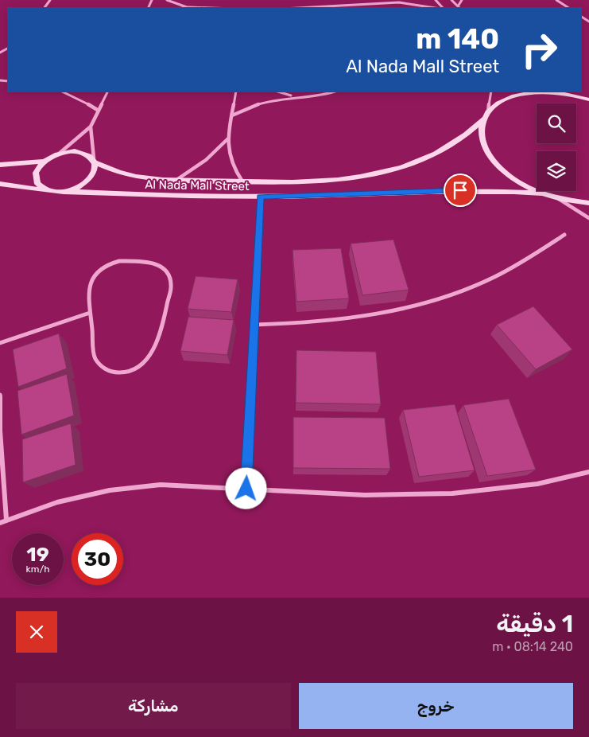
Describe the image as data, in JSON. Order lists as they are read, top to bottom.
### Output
{
  "streets": {
    "street": ["Al Nada Mall Street"]
  },
  "page": {
    "turn": ["140 m", "Al Nada Mall Street"],
    "speed": "19 km/h",
    "limit": "30",
    "heading": ["1 دقيقة", "240 m · 08:14"],
    "buttons": ["خروج", "مشاركة"]
  }
}
